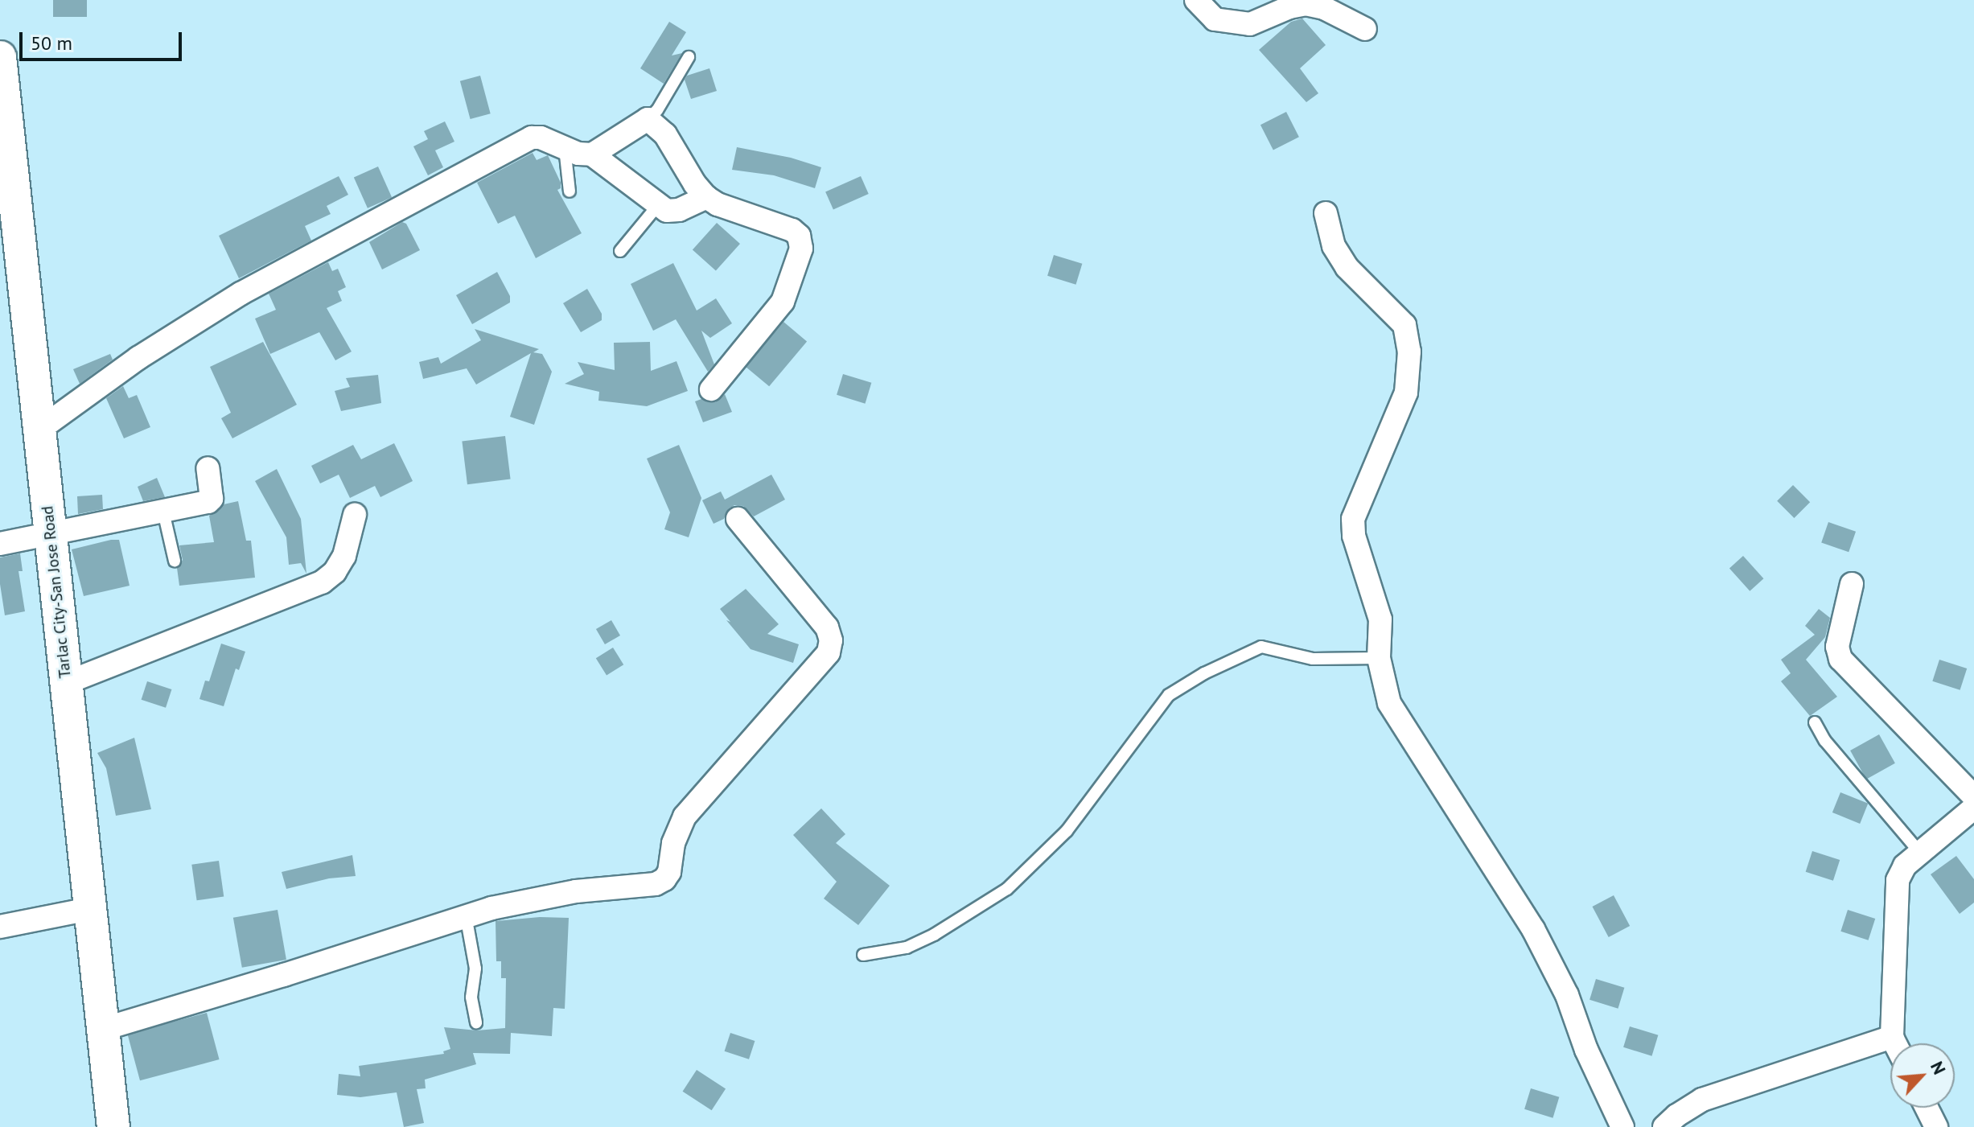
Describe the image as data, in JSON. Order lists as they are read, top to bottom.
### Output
{
  "streets": {
    "main road": ["Tarlac City-San Jose Road"]
  },
  "scale_bar": "50 m",
  "north": "top right"
}
